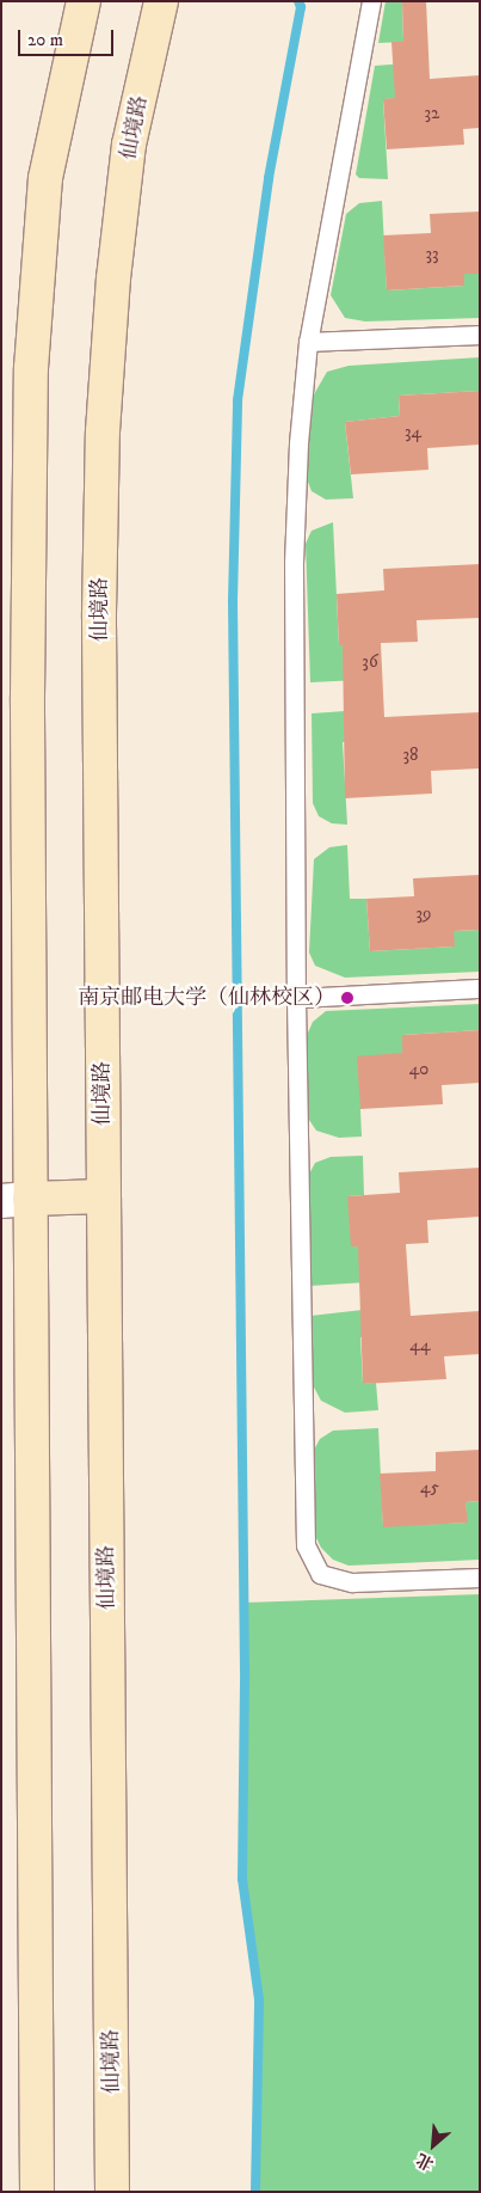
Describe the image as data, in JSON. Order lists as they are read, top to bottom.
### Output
{
  "streets": {
    "main road": ["仙境路"]
  },
  "places": ["南京邮电大学（仙林校区）"],
  "house_numbers": [
    "32",
    "33",
    "34",
    "36",
    "38",
    "39",
    "40",
    "44",
    "45"
  ],
  "scale_bar": "20 m",
  "north": "bottom left"
}
